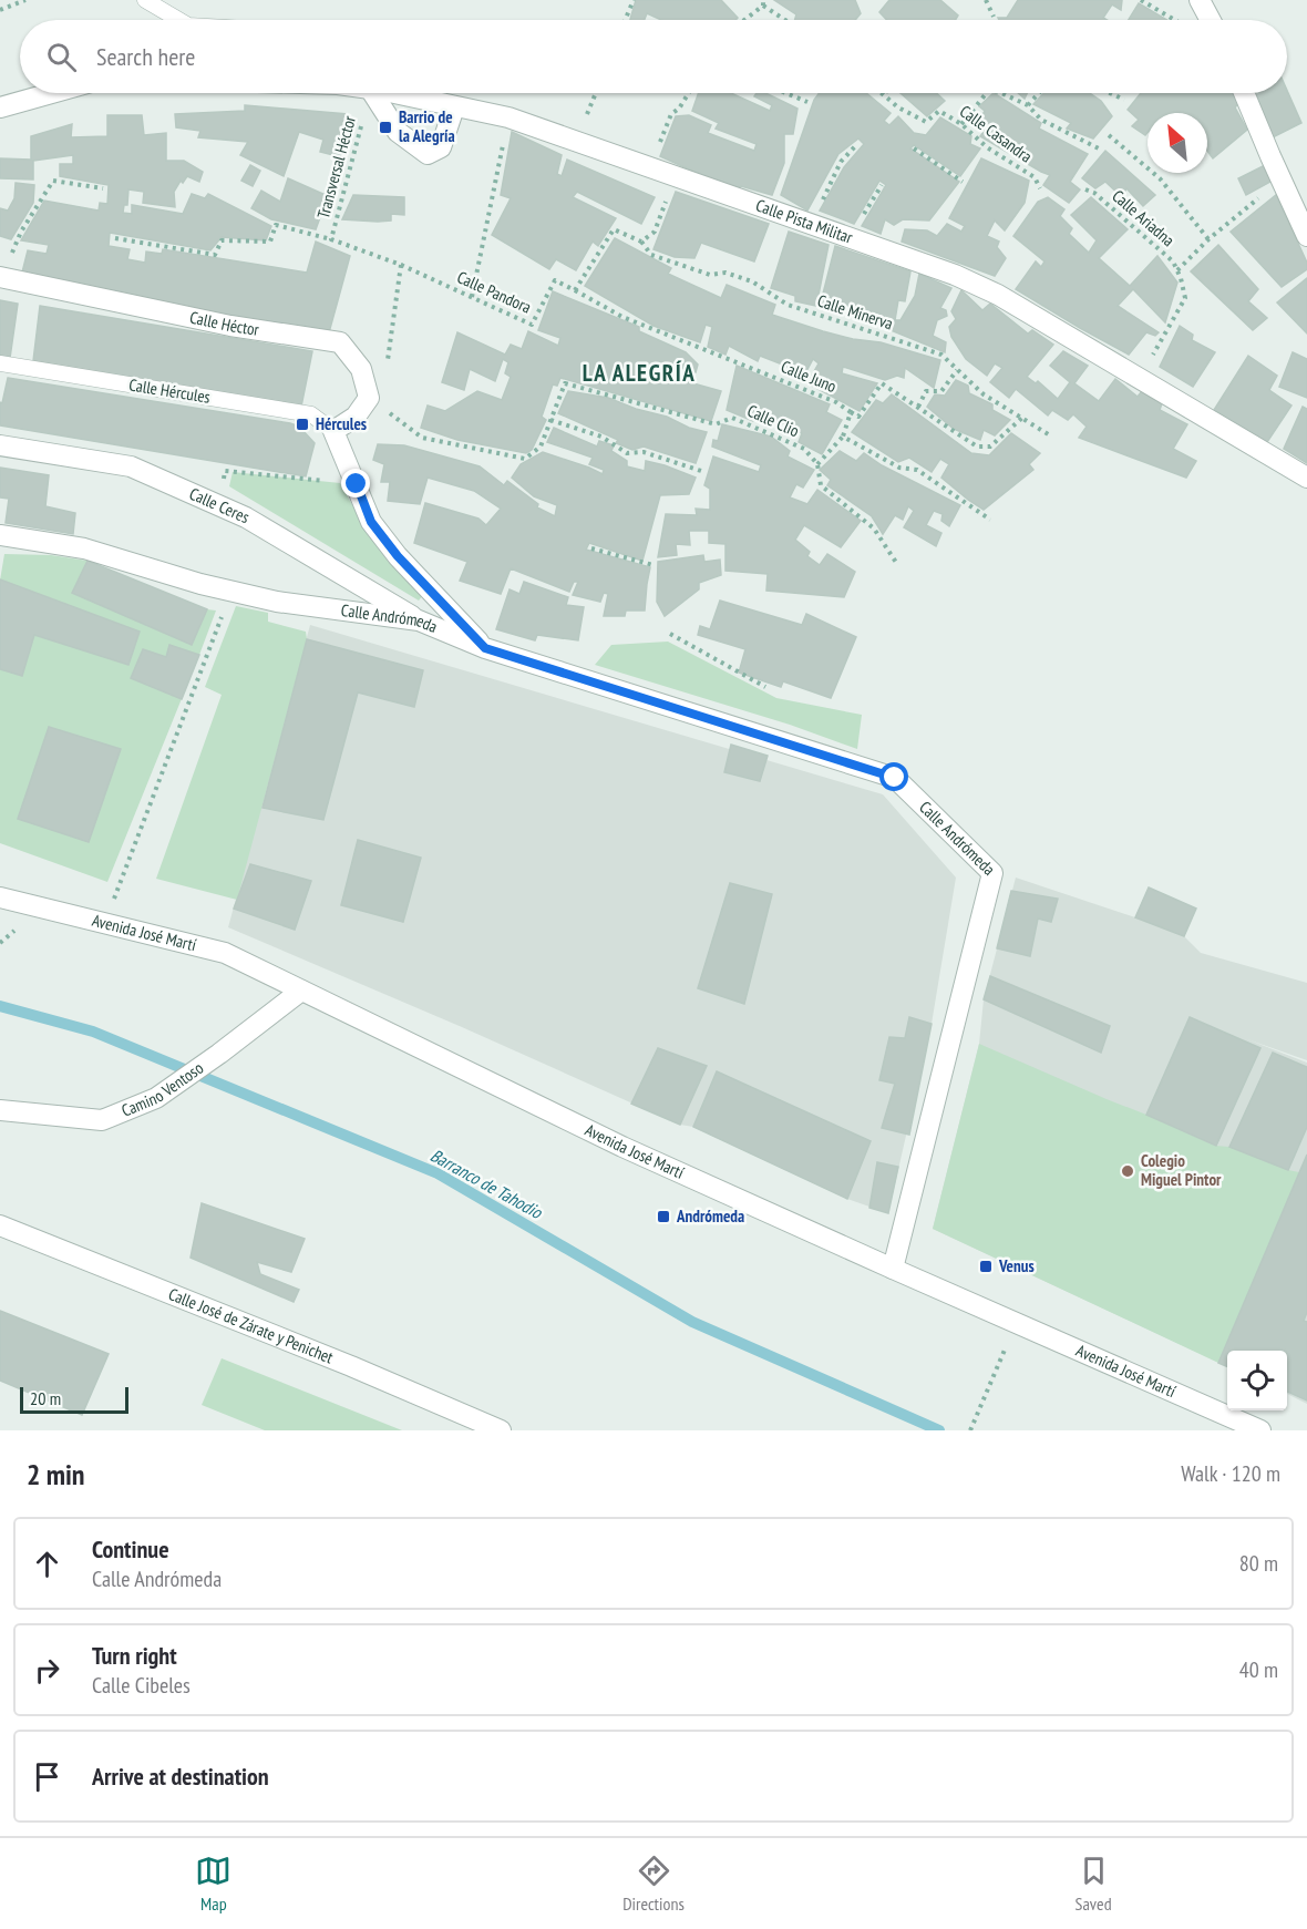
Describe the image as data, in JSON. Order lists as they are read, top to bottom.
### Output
{
  "streets": {
    "street": [
      "Calle Pista Militar",
      "Calle Héctor",
      "Calle Ceres",
      "Calle Andrómeda",
      "Avenida José Martí",
      "Camino Ventoso",
      "Calle José de Zárate y Penichet"
    ],
    "lane": ["Calle Hércules"],
    "path": [
      "Calle Casandra",
      "Transversal Héctor",
      "Calle Ariadna",
      "Calle Pandora",
      "Calle Minerva",
      "Calle Juno",
      "Calle Clio"
    ]
  },
  "crossings": [
    ["Transversal Héctor", "Calle Pandora"],
    ["Calle Ariadna", "Calle Pista Militar"],
    ["Calle Pandora", "Calle Juno"],
    ["Calle Héctor", "Calle Clio"],
    ["Calle Ceres", "Calle Andrómeda"],
    ["Calle Andrómeda", "Avenida José Martí"],
    ["Avenida José Martí", "Camino Ventoso"]
  ],
  "districts": ["LA ALEGRÍA"],
  "water": ["Barranco de Tahodio"],
  "places": {
    "transit": [
      "Barrio de la Alegría",
      "Hércules",
      "Andrómeda",
      "Venus"
    ],
    "other": ["Colegio Miguel Pintor"]
  },
  "scale_bar": "20 m",
  "north": "top left",
  "page": {
    "search": "Search here",
    "scale": "20 m",
    "heading": ["2 min", "Walk · 120 m"],
    "list": [
      ["Continue", "Calle Andrómeda", "80 m"],
      ["Turn right", "Calle Cibeles", "40 m"],
      "Arrive at destination"
    ],
    "nav": ["Map", "Directions", "Saved"]
  }
}
